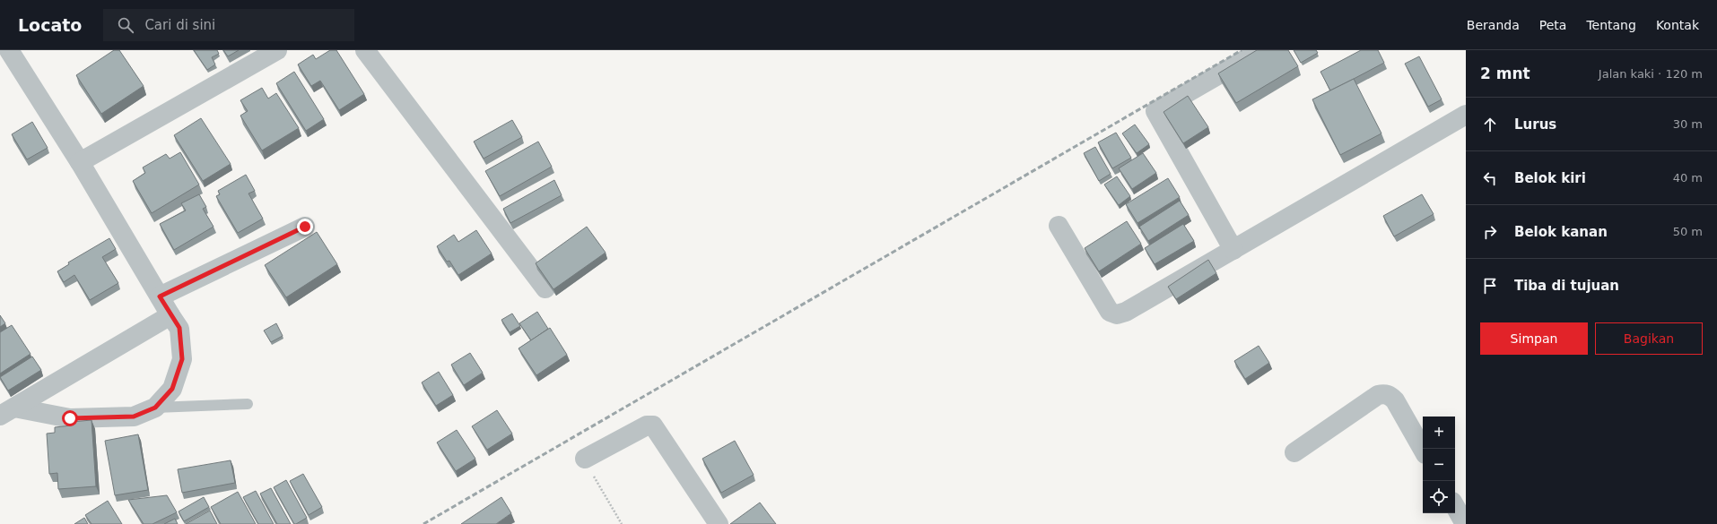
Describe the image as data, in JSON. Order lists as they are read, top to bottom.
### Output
{
  "page": {
    "header": "Locato",
    "search": "Cari di sini",
    "nav": [
      "Beranda",
      "Peta",
      "Tentang",
      "Kontak"
    ],
    "heading": ["2 mnt", "Jalan kaki · 120 m"],
    "list": [
      ["Lurus", "30 m"],
      ["Belok kiri", "40 m"],
      ["Belok kanan", "50 m"],
      "Tiba di tujuan"
    ],
    "buttons": ["Simpan", "Bagikan"],
    "map_buttons": ["+", "−"]
  }
}
